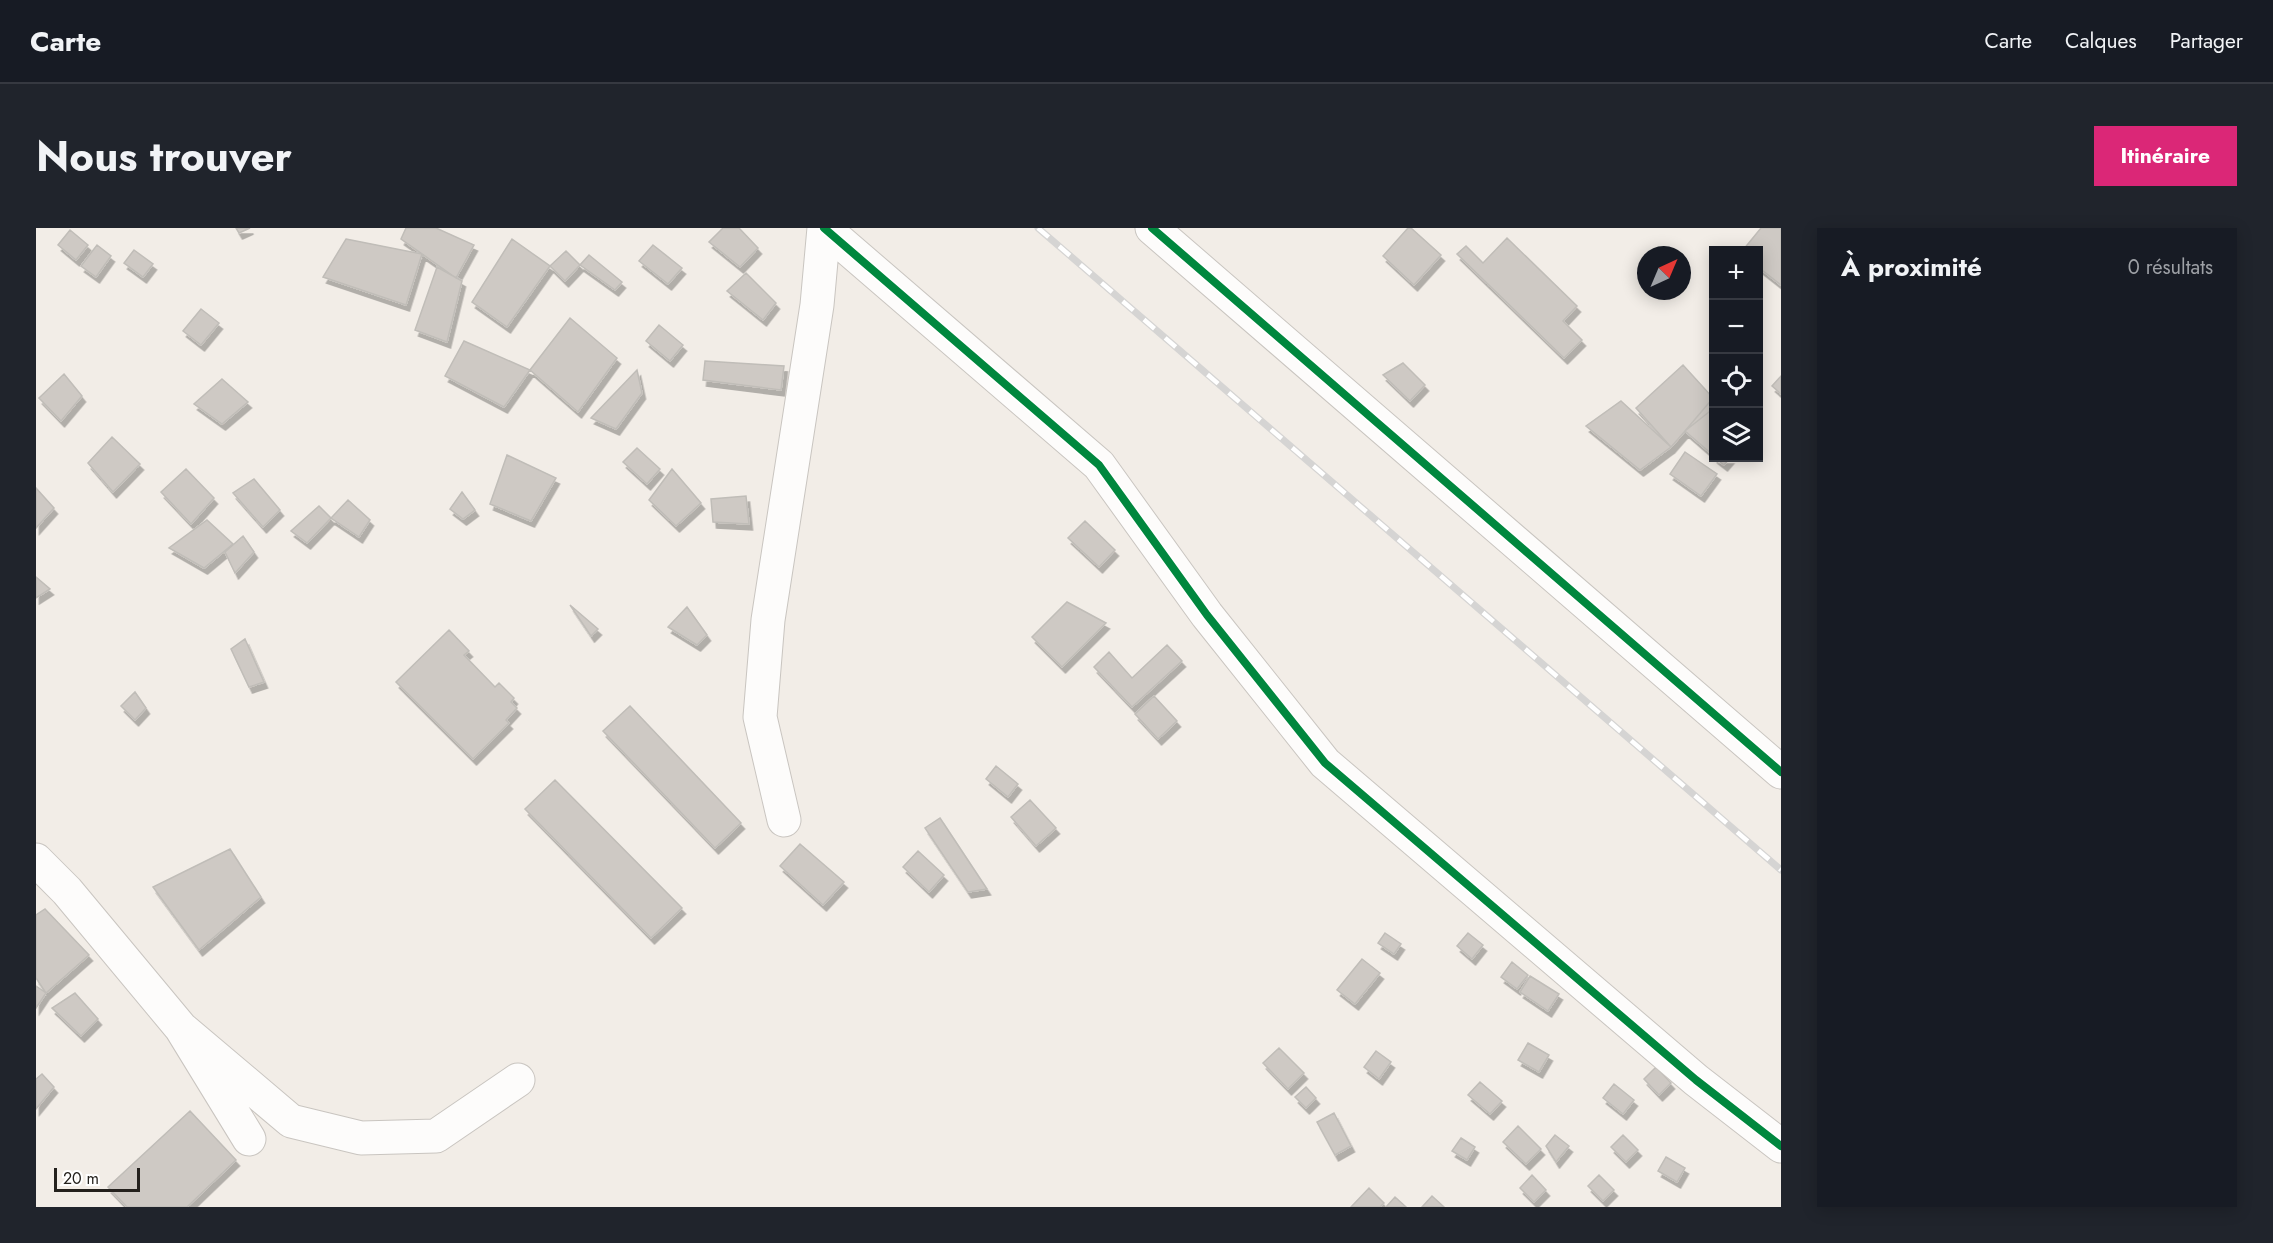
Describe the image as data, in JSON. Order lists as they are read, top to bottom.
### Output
{
  "scale_bar": "20 m",
  "north": "top right",
  "page": {
    "header": "Carte",
    "nav": ["Carte", "Calques", "Partager"],
    "title": "Nous trouver",
    "buttons": "Itinéraire",
    "heading": ["À proximité", "0 résultats"],
    "map_buttons": ["+", "−"],
    "scale": "20 m"
  }
}
